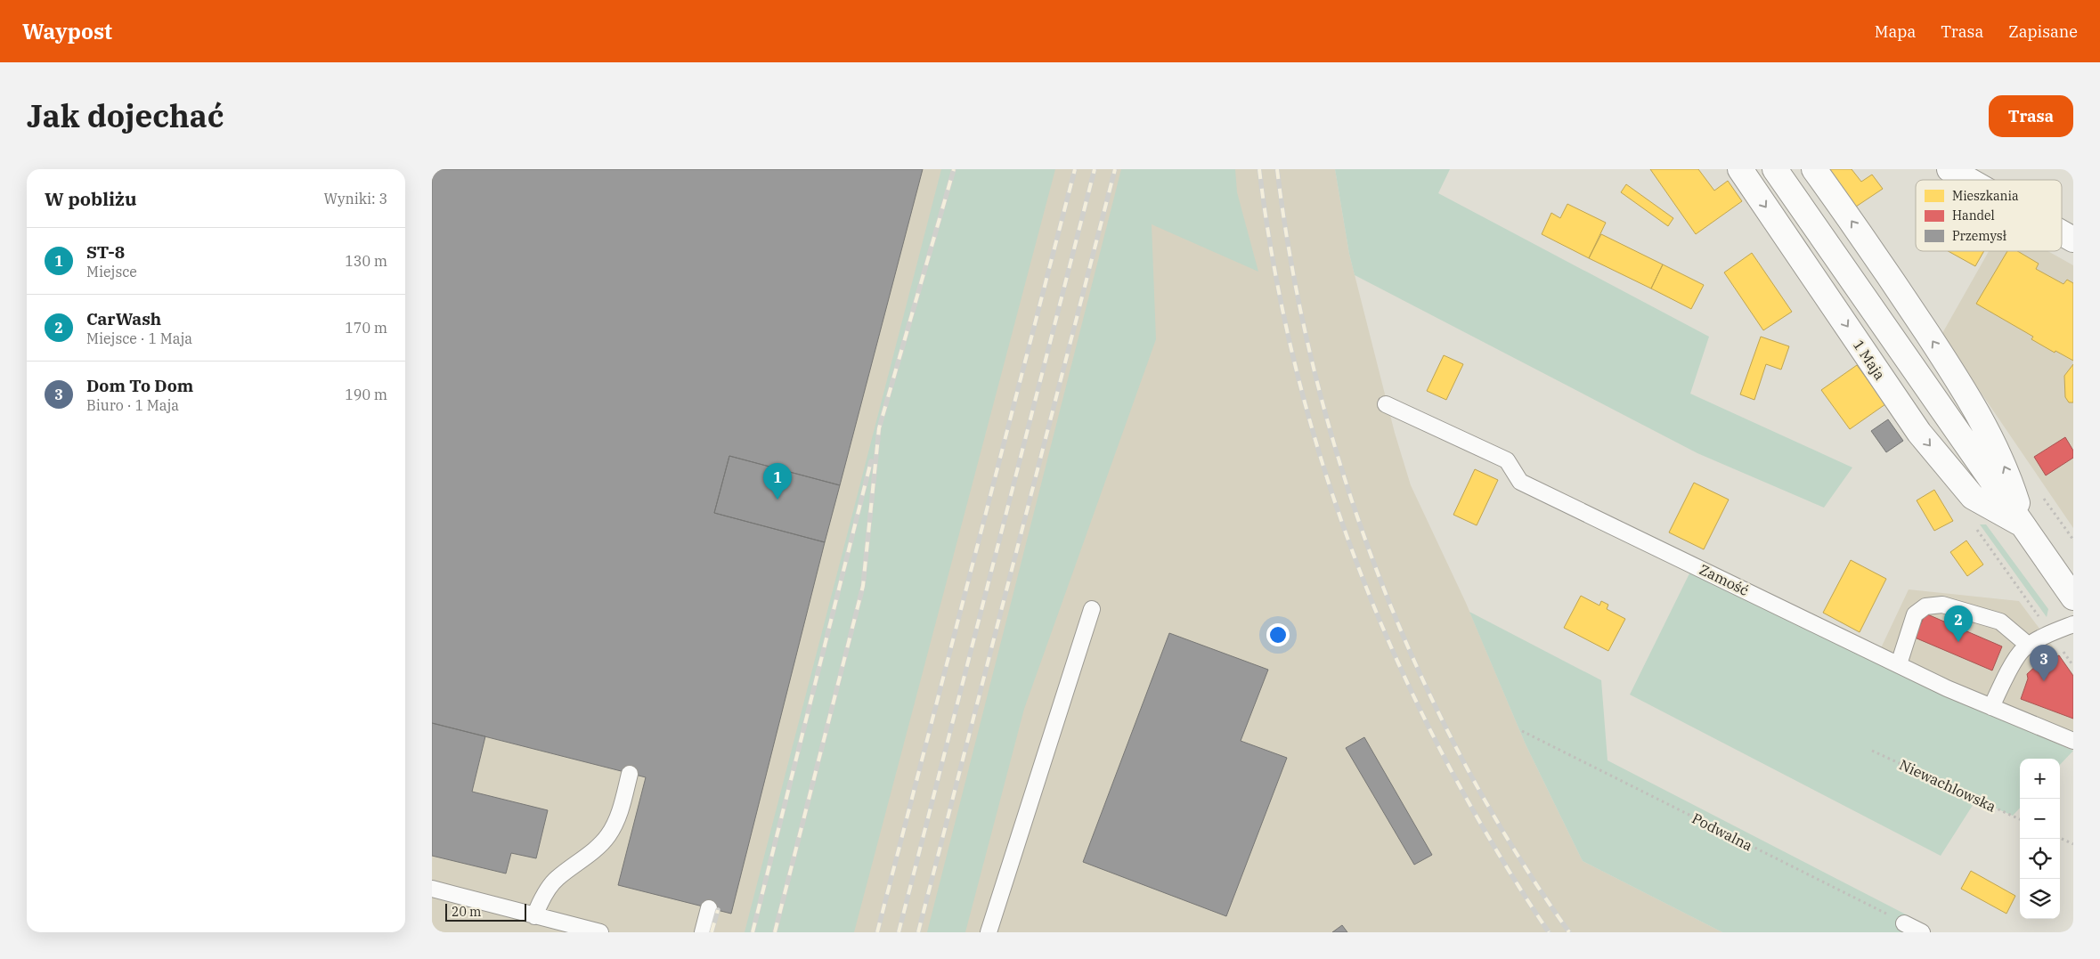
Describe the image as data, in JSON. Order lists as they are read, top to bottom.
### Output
{
  "streets": {
    "street": ["1 Maja"],
    "lane": ["Zamość"],
    "path": ["Niewachlowska", "Podwalna"]
  },
  "legend": ["Mieszkania", "Handel", "Przemysł"],
  "scale_bar": "20 m",
  "page": {
    "header": "Waypost",
    "nav": ["Mapa", "Trasa", "Zapisane"],
    "title": "Jak dojechać",
    "buttons": "Trasa",
    "heading": ["W pobliżu", "Wyniki: 3"],
    "list": [
      {
        "mark": "1",
        "name": "ST-8",
        "note": "Miejsce",
        "value": "130 m"
      },
      {
        "mark": "2",
        "name": "CarWash",
        "note": "Miejsce · 1 Maja",
        "value": "170 m"
      },
      {
        "mark": "3",
        "name": "Dom To Dom",
        "note": "Biuro · 1 Maja",
        "value": "190 m"
      }
    ],
    "pins": ["1", "2", "3"],
    "map_buttons": ["+", "−"],
    "scale": "20 m"
  }
}
